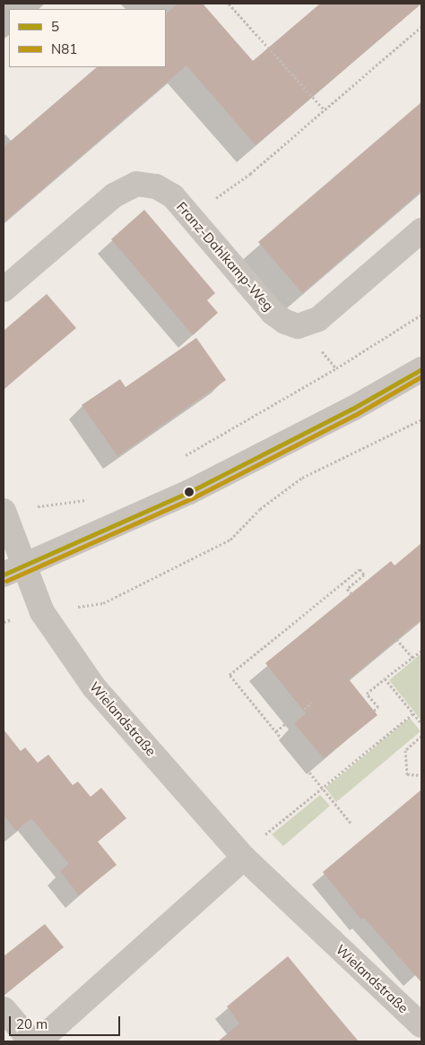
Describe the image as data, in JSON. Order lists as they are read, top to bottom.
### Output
{
  "streets": {
    "street": ["Franz-Dahlkamp-Weg", "Wielandstraße"]
  },
  "lines": ["transit line 5", "transit line N81"],
  "legend": ["5", "N81"],
  "scale_bar": "20 m"
}
